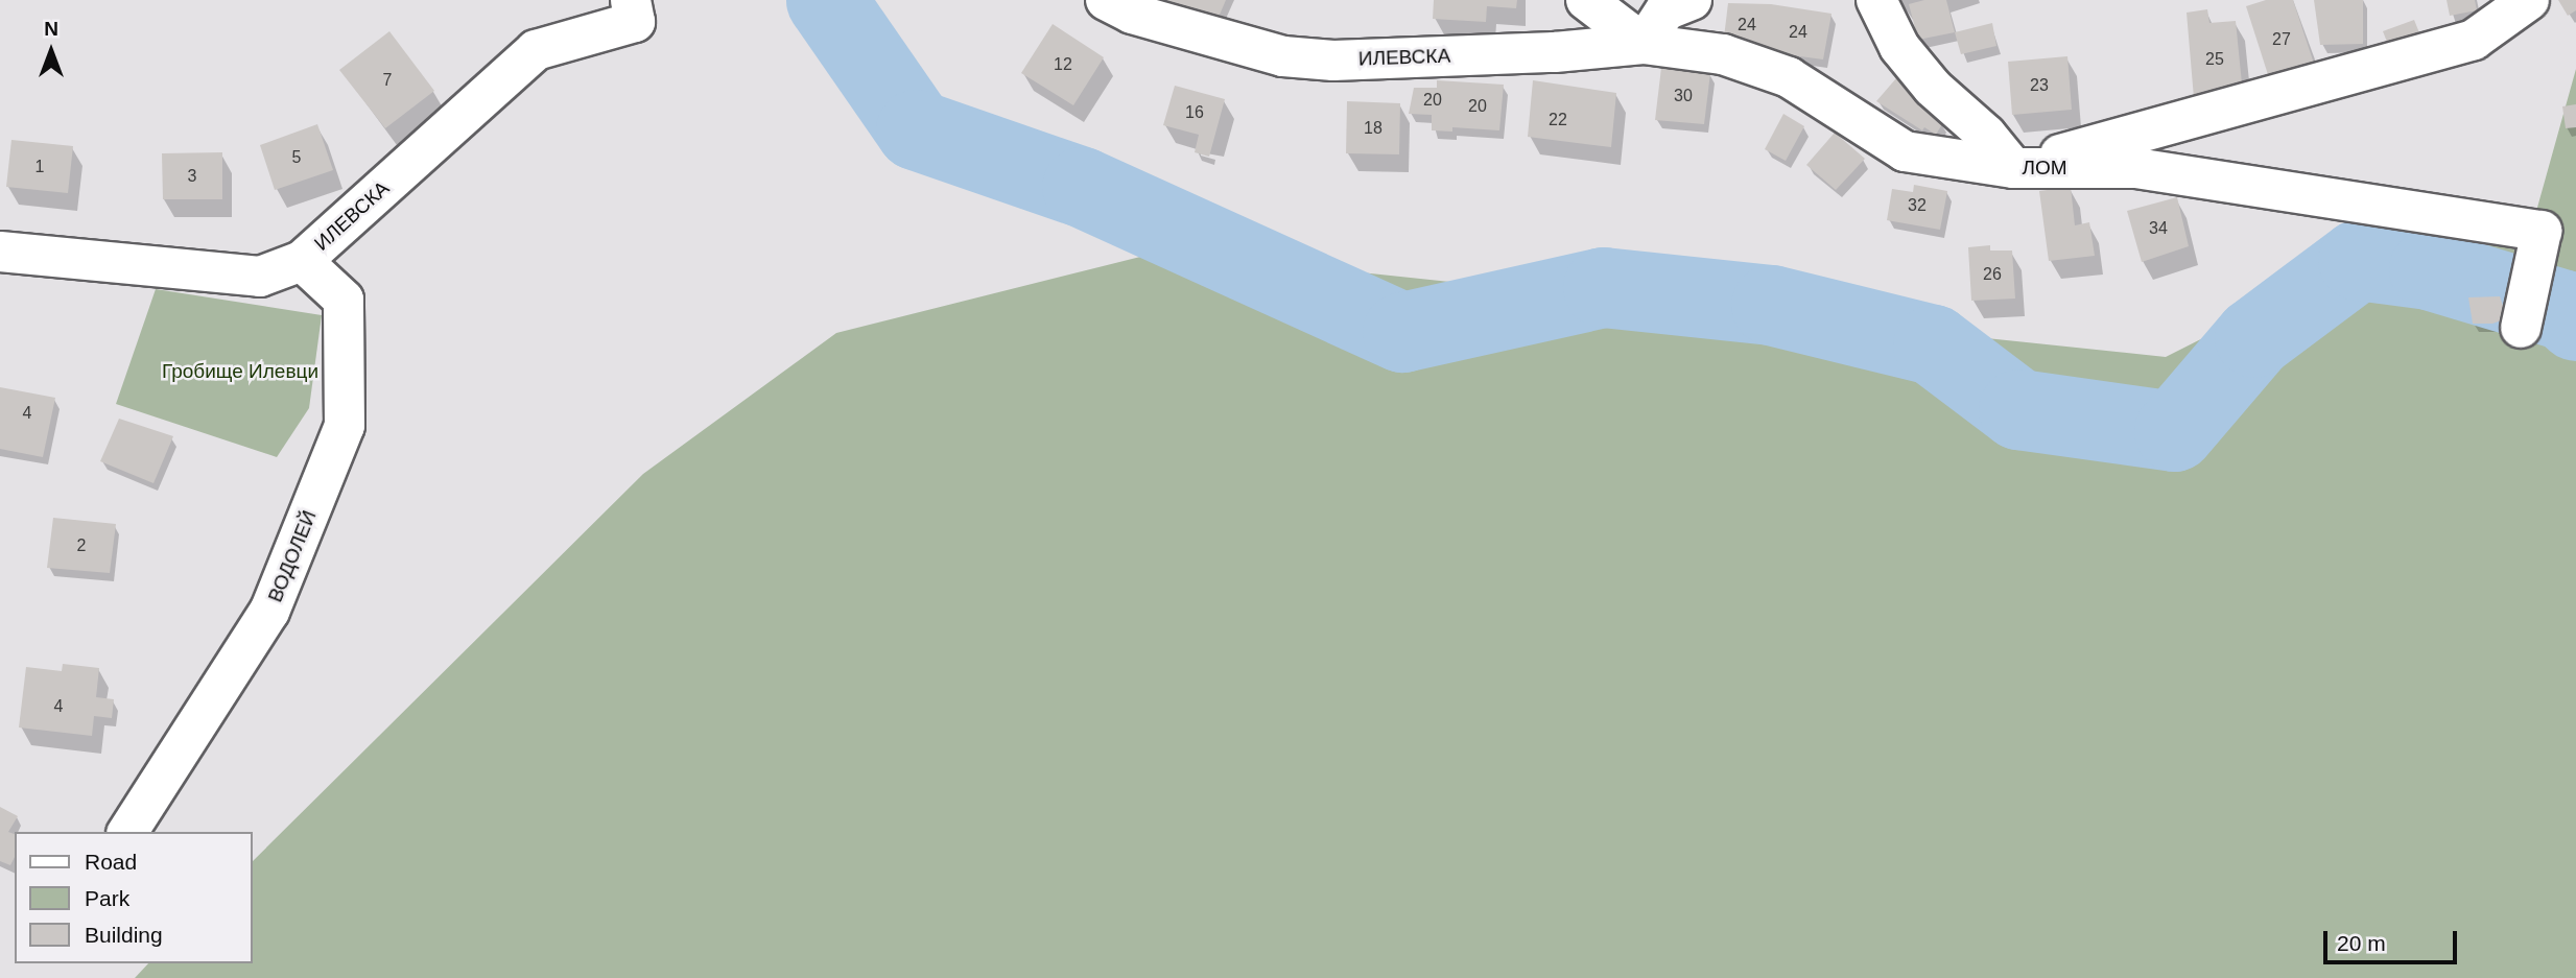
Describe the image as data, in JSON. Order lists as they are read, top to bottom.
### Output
{
  "streets": {
    "street": ["ИЛЕВСКА", "ЛОМ", "ВОДОЛЕЙ"]
  },
  "crossings": [
    ["ИЛЕВСКА", "ЛОМ"],
    ["ИЛЕВСКА", "ВОДОЛЕЙ"]
  ],
  "parks": ["Гробище Илевци"],
  "house_numbers": [
    "24",
    "24",
    "27",
    "25",
    "12",
    "7",
    "23",
    "30",
    "20",
    "20",
    "16",
    "22",
    "18",
    "5",
    "1",
    "3",
    "32",
    "34",
    "26",
    "4",
    "2",
    "4"
  ],
  "legend": ["Road", "Park", "Building"],
  "scale_bar": "20 m",
  "north": "top"
}
